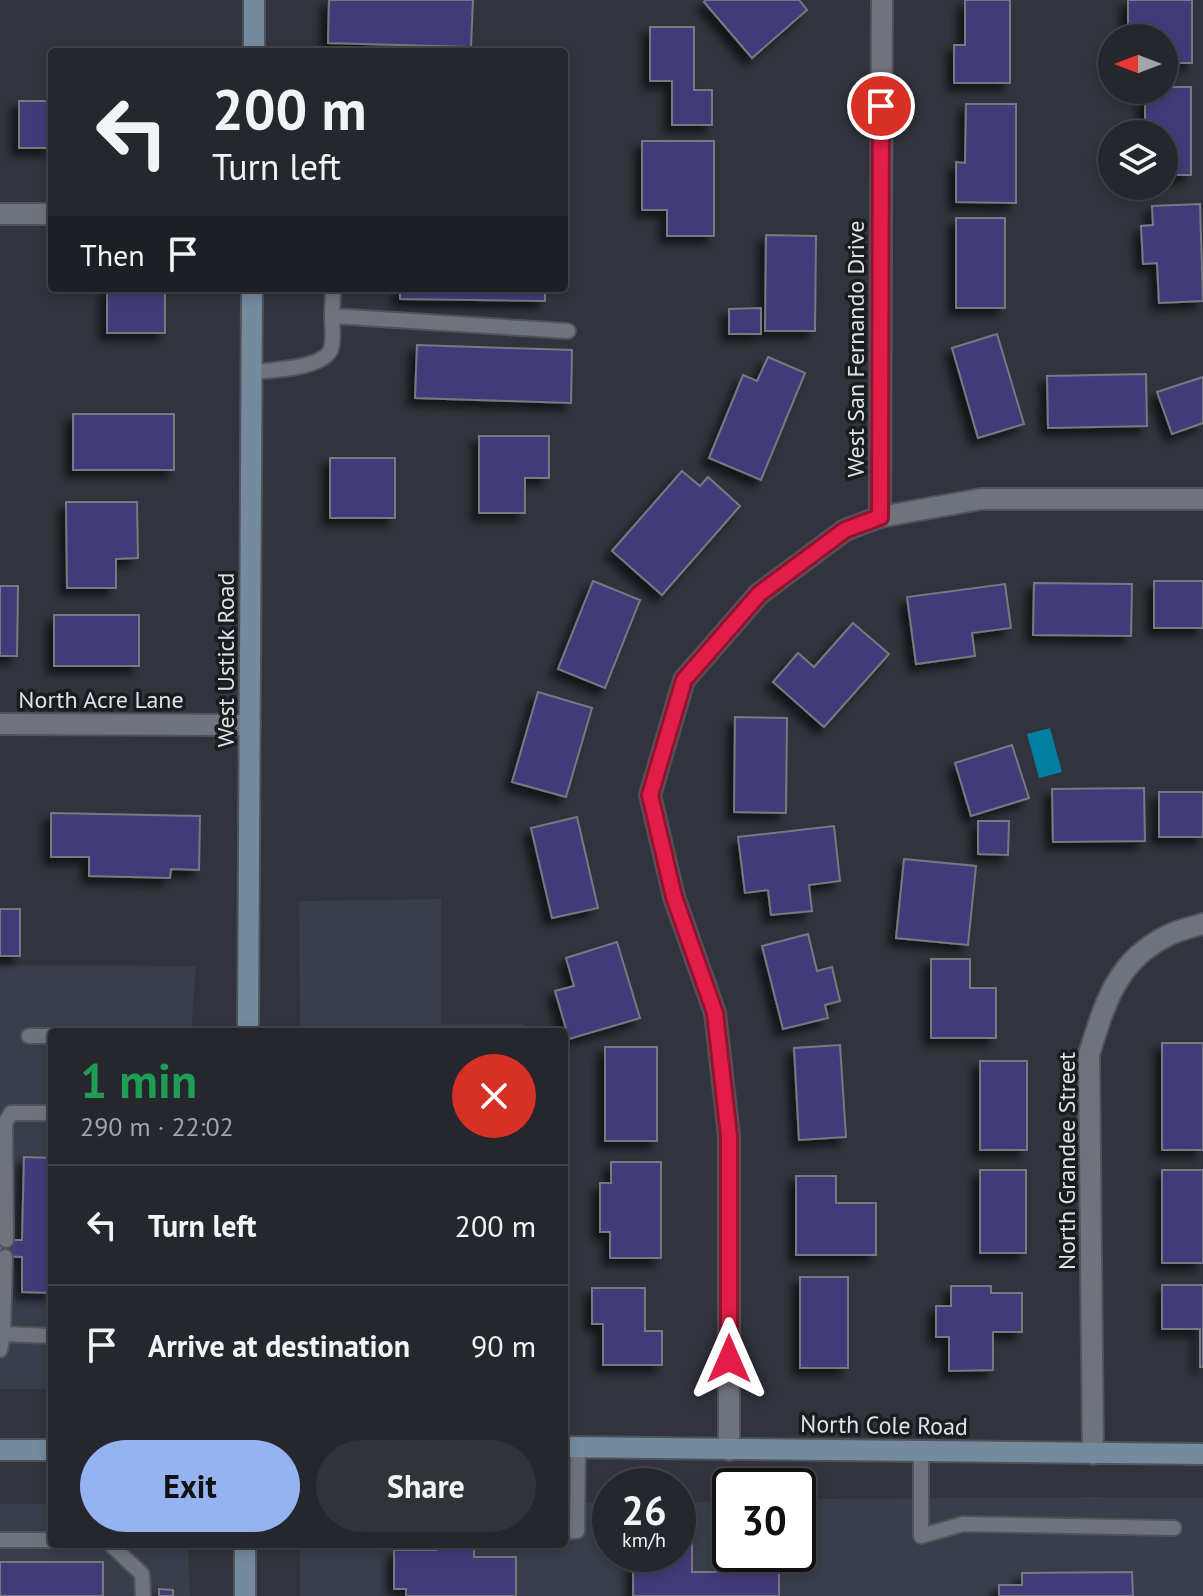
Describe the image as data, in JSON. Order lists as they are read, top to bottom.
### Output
{
  "streets": {
    "main road": ["West Ustick Road", "North Cole Road"],
    "street": ["West San Fernando Drive", "North Acre Lane", "North Grandee Street"]
  },
  "crossings": [
    ["West Ustick Road", "North Acre Lane"],
    ["North Grandee Street", "North Cole Road"]
  ],
  "north": "left",
  "page": {
    "turn": ["200 m", "Turn left"],
    "then": "Then",
    "heading": ["1 min", "290 m · 22:02"],
    "list": [
      {
        "name": "Turn left",
        "value": "200 m"
      },
      {
        "name": "Arrive at destination",
        "value": "90 m"
      }
    ],
    "buttons": ["Exit", "Share"],
    "speed": "26 km/h",
    "limit": "30"
  }
}
